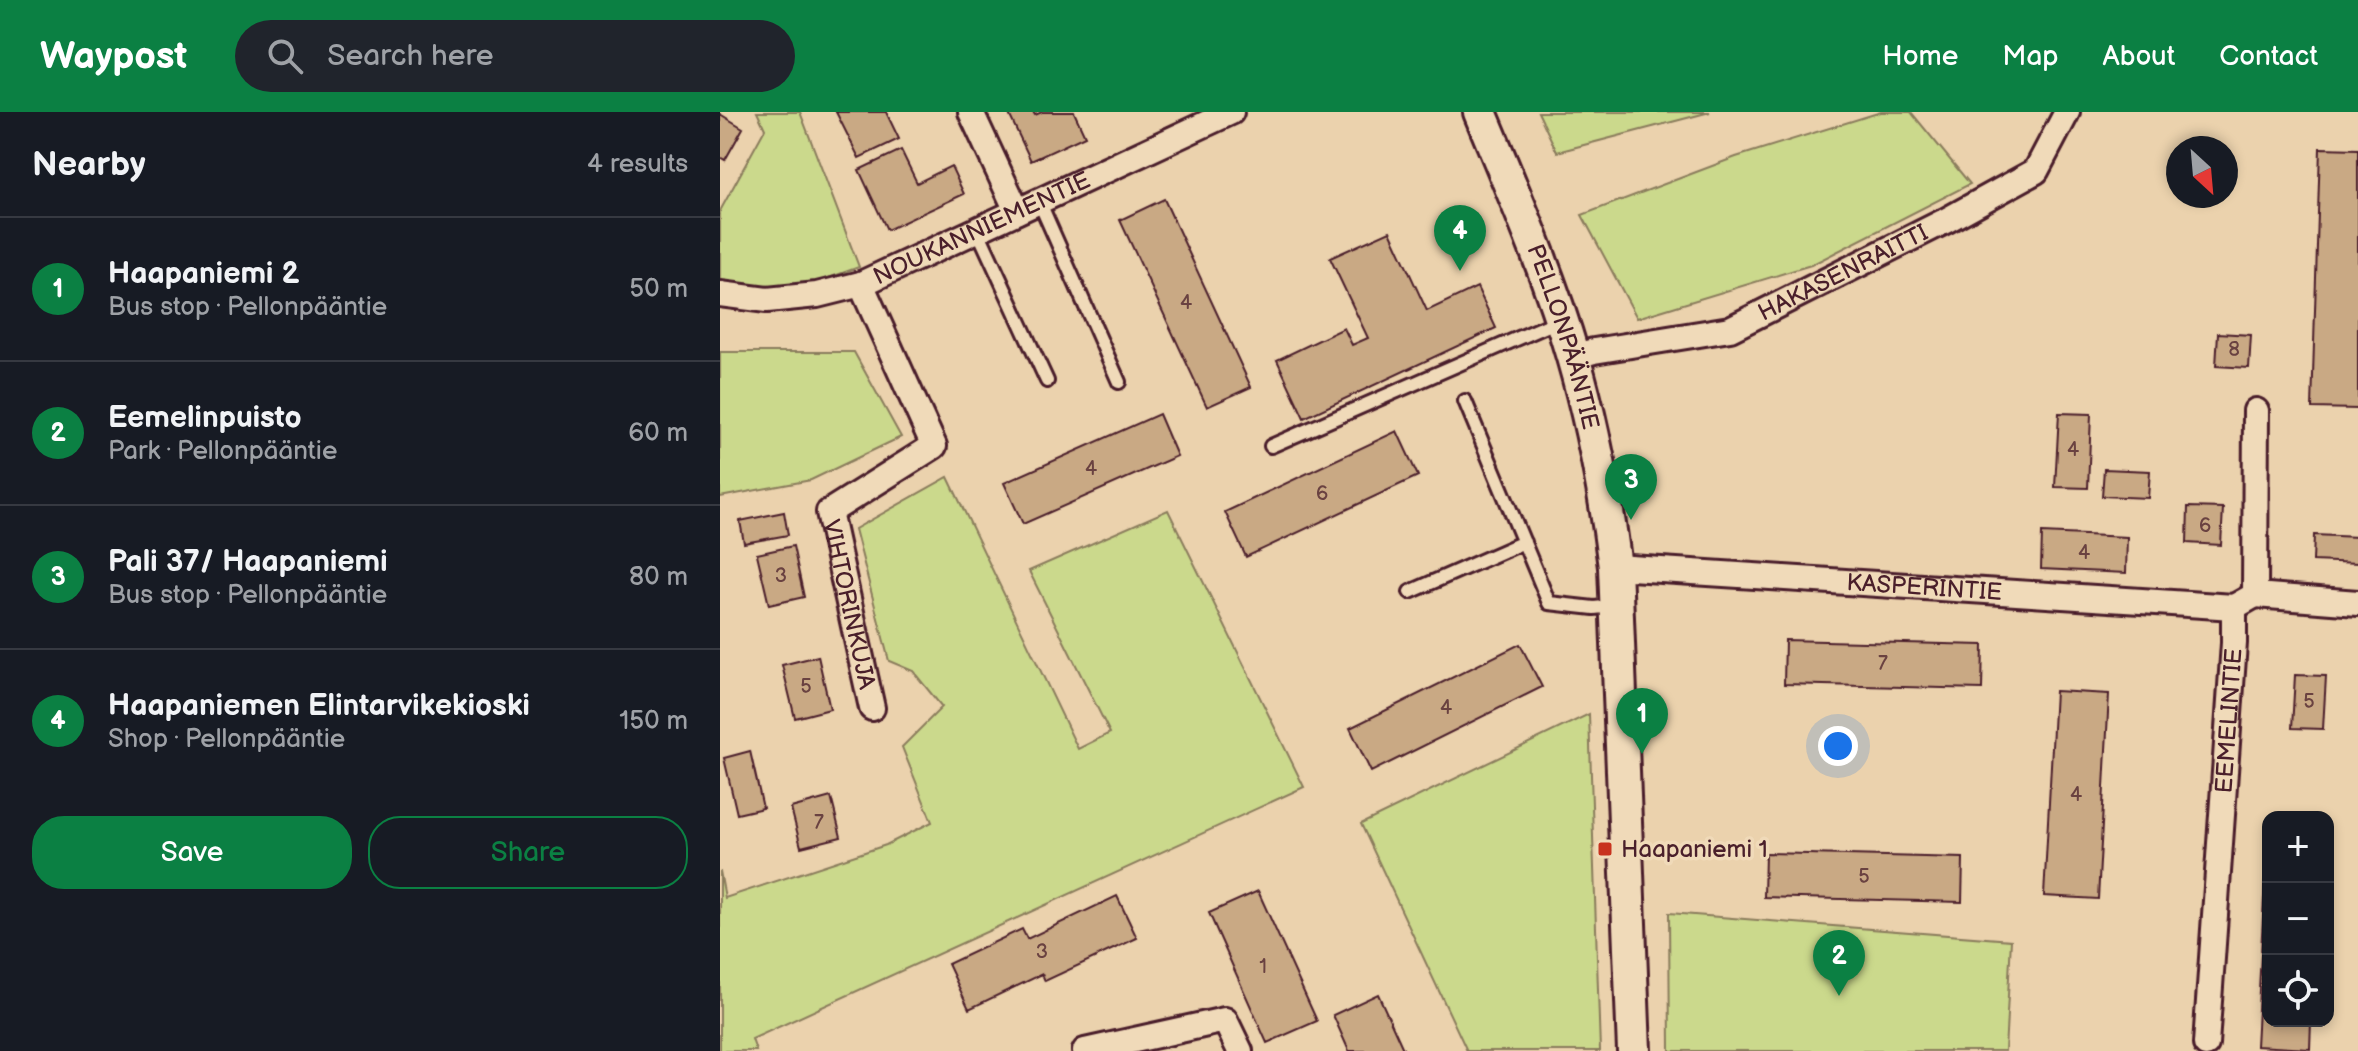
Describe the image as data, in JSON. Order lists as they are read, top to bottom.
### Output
{
  "streets": {
    "street": [
      "NOUKANNIEMENTIE",
      "HAKASENRAITTI",
      "PELLONPÄÄNTIE",
      "KASPERINTIE",
      "VIHTORINKUJA",
      "EEMELINTIE"
    ]
  },
  "crossings": [
    ["NOUKANNIEMENTIE", "VIHTORINKUJA"],
    ["HAKASENRAITTI", "PELLONPÄÄNTIE"],
    ["PELLONPÄÄNTIE", "KASPERINTIE"],
    ["KASPERINTIE", "EEMELINTIE"]
  ],
  "places": {
    "transit": ["Haapaniemi 1"]
  },
  "house_numbers": [
    "4",
    "8",
    "4",
    "4",
    "6",
    "6",
    "4",
    "3",
    "7",
    "5",
    "5",
    "4",
    "4",
    "7",
    "5",
    "3",
    "1"
  ],
  "north": "bottom right",
  "page": {
    "header": "Waypost",
    "search": "Search here",
    "nav": [
      "Home",
      "Map",
      "About",
      "Contact"
    ],
    "heading": ["Nearby", "4 results"],
    "pins": [
      "4",
      "3",
      "1",
      "2"
    ],
    "list": [
      {
        "mark": "1",
        "name": "Haapaniemi 2",
        "note": "Bus stop · Pellonpääntie",
        "value": "50 m"
      },
      {
        "mark": "2",
        "name": "Eemelinpuisto",
        "note": "Park · Pellonpääntie",
        "value": "60 m"
      },
      {
        "mark": "3",
        "name": "Pali 37/ Haapaniemi",
        "note": "Bus stop · Pellonpääntie",
        "value": "80 m"
      },
      {
        "mark": "4",
        "name": "Haapaniemen Elintarvikekioski",
        "note": "Shop · Pellonpääntie",
        "value": "150 m"
      }
    ],
    "buttons": ["Save", "Share"],
    "map_buttons": ["+", "−"]
  }
}
